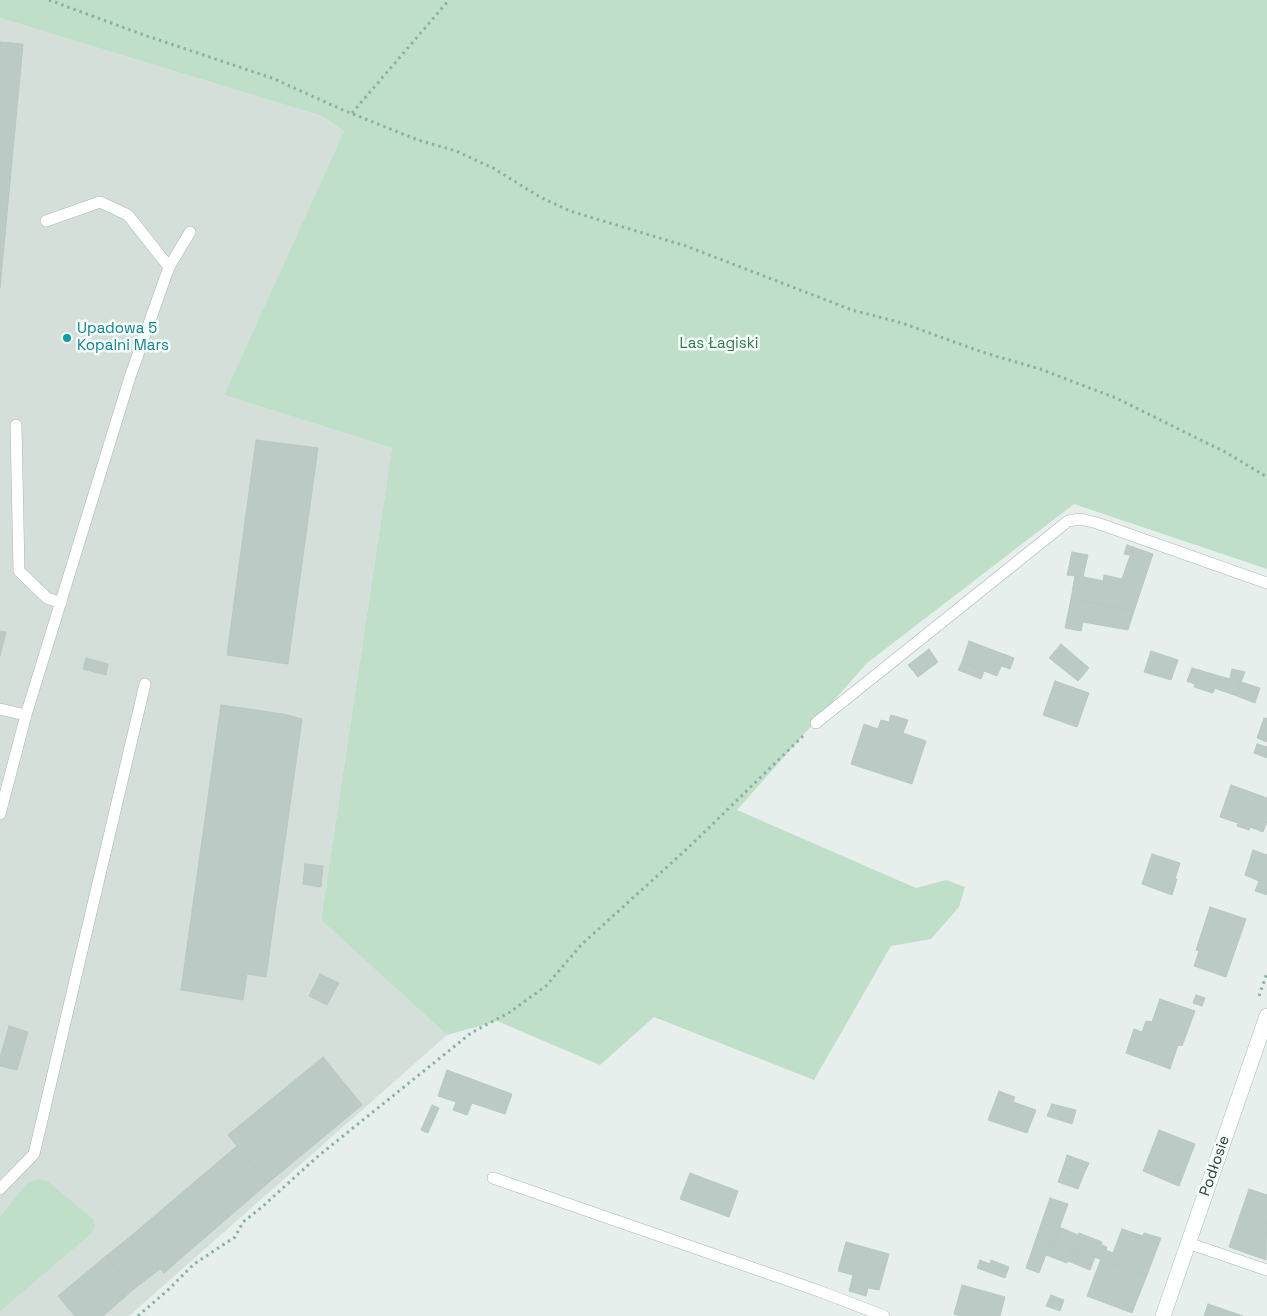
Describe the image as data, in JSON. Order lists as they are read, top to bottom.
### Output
{
  "streets": {
    "street": ["Podłosie"]
  },
  "parks": ["Las Łagiski"],
  "places": ["Upadowa 5 Kopalni Mars"]
}
